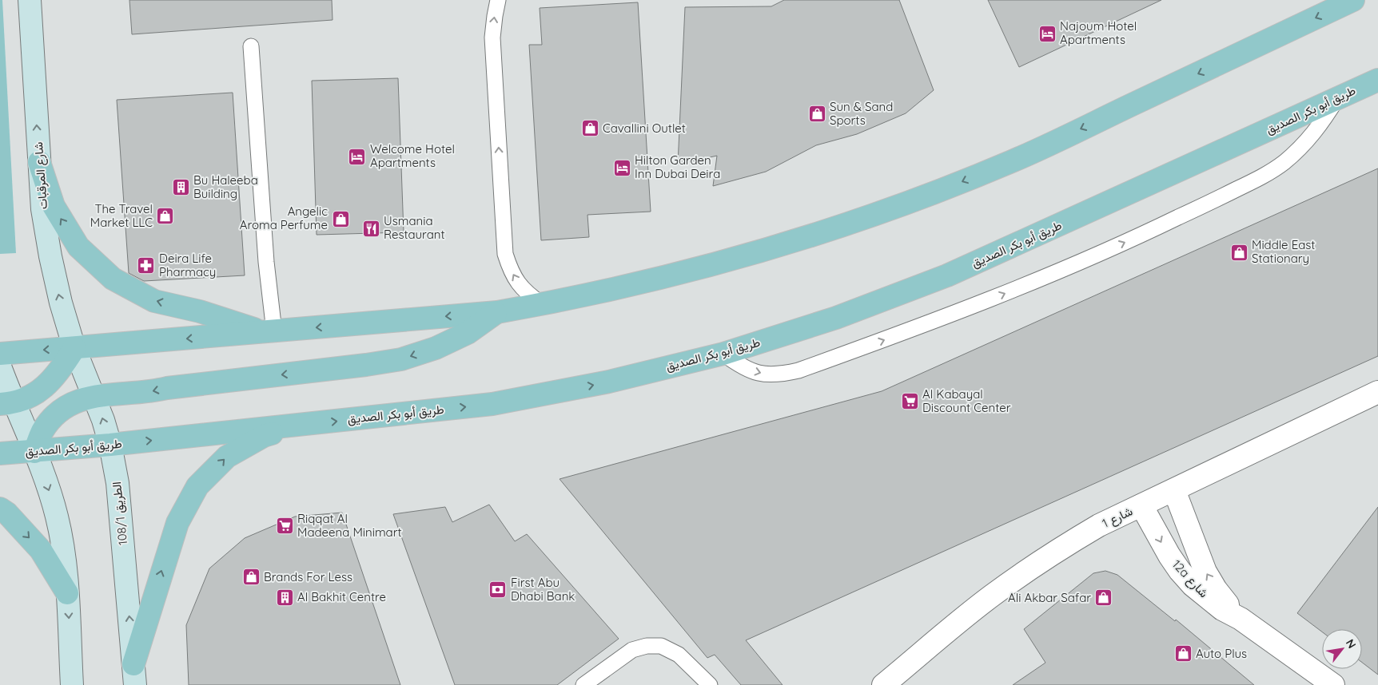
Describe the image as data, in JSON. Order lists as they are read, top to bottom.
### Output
{
  "streets": {
    "main road": ["طريق أبو بكر الصديق"],
    "street": [
      "شارع المرقبات",
      "108/1 الطريق",
      "شارع 1",
      "12a شارع"
    ]
  },
  "crossings": [
    ["طريق أبو بكر الصديق", "108/1 الطريق"],
    ["شارع المرقبات", "108/1 الطريق"],
    ["شارع 1", "12a شارع"]
  ],
  "one_way": ["شارع المرقبات"],
  "places": {
    "hotel": ["Najoum Hotel Apartments", "Welcome Hotel Apartments", "Hilton Garden Inn Dubai Deira"],
    "shop": [
      "Sun & Sand Sports",
      "Cavallini Outlet",
      "The Travel Market LLC",
      "Angelic Aroma Perfume",
      "Middle East Stationary",
      "Brands For Less",
      "Ali Akbar Safar",
      "Auto Plus"
    ],
    "building": ["Bu Haleeba Building", "Al Bakhit Centre"],
    "restaurant": ["Usmania Restaurant"],
    "pharmacy": ["Deira Life Pharmacy"],
    "supermarket": ["Al Kabayal Discount Center", "Riqqat Al Madeena Minimart"],
    "bank": ["First Abu Dhabi Bank"]
  },
  "north": "top right"
}
